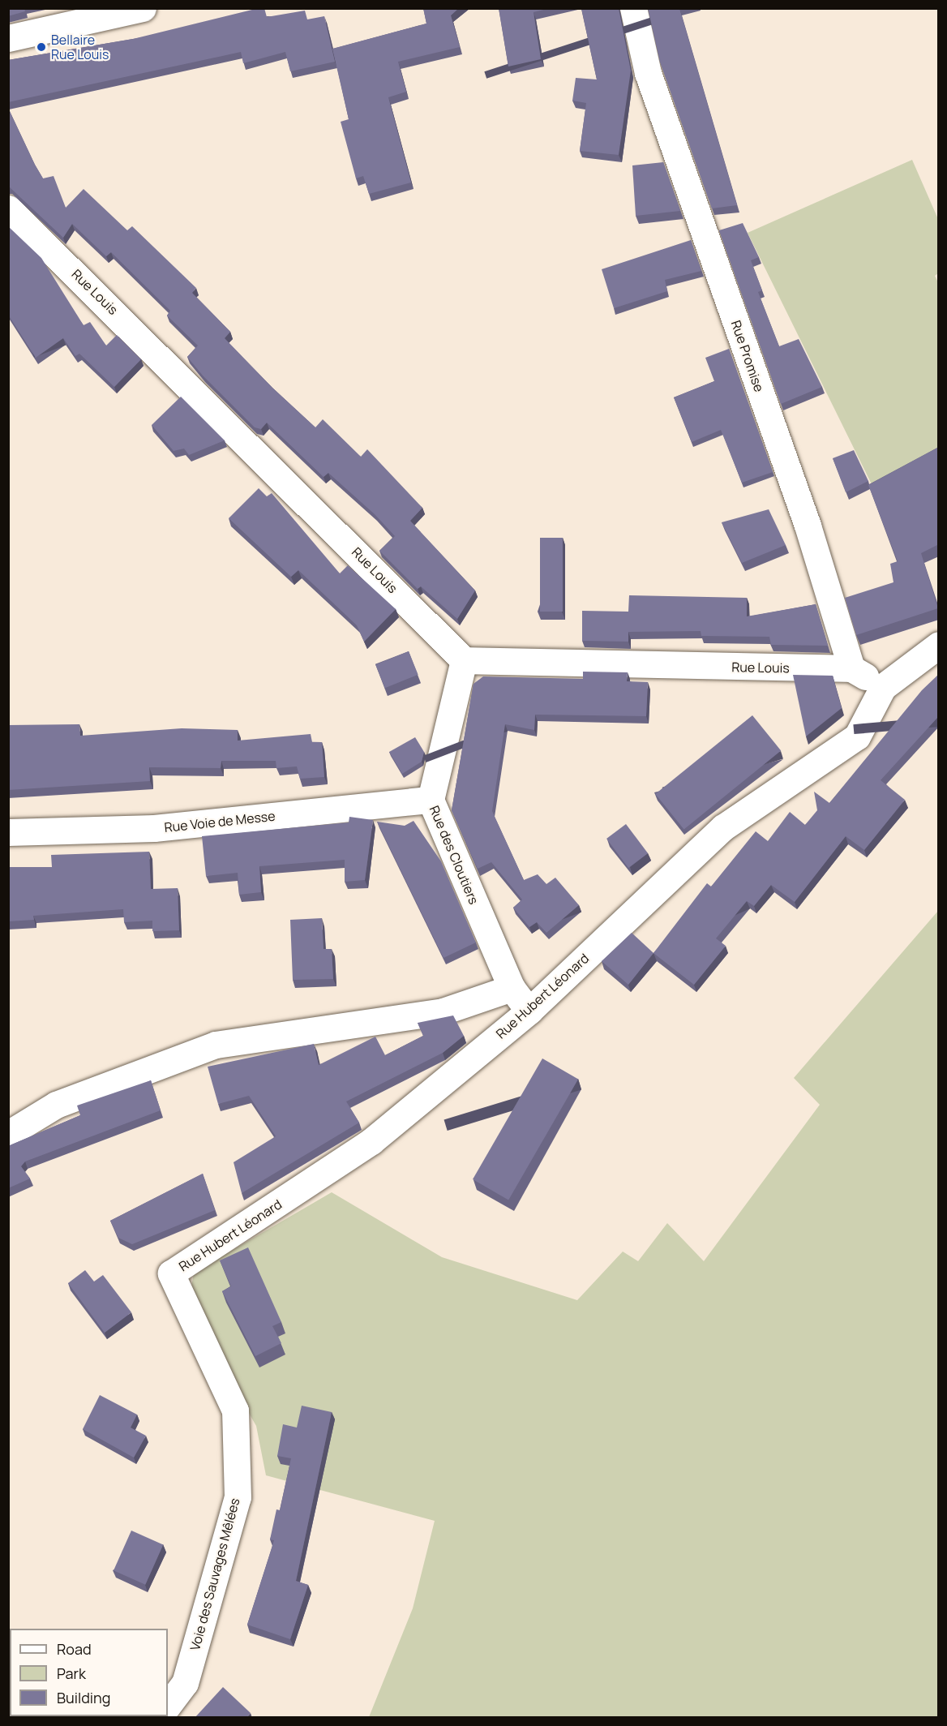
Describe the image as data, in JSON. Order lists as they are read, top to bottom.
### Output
{
  "streets": {
    "street": [
      "Rue Louis",
      "Rue Promise",
      "Rue Voie de Messe",
      "Rue des Cloutiers",
      "Rue Hubert Léonard",
      "Voie des Sauvages Mêlées"
    ]
  },
  "crossings": [
    ["Rue Louis", "Rue Promise"],
    ["Rue Louis", "Rue des Cloutiers"],
    ["Rue Voie de Messe", "Rue des Cloutiers"],
    ["Rue des Cloutiers", "Rue Hubert Léonard"],
    ["Rue Hubert Léonard", "Voie des Sauvages Mêlées"]
  ],
  "places": ["Bellaire Rue Louis"],
  "legend": ["Road", "Park", "Building"]
}
